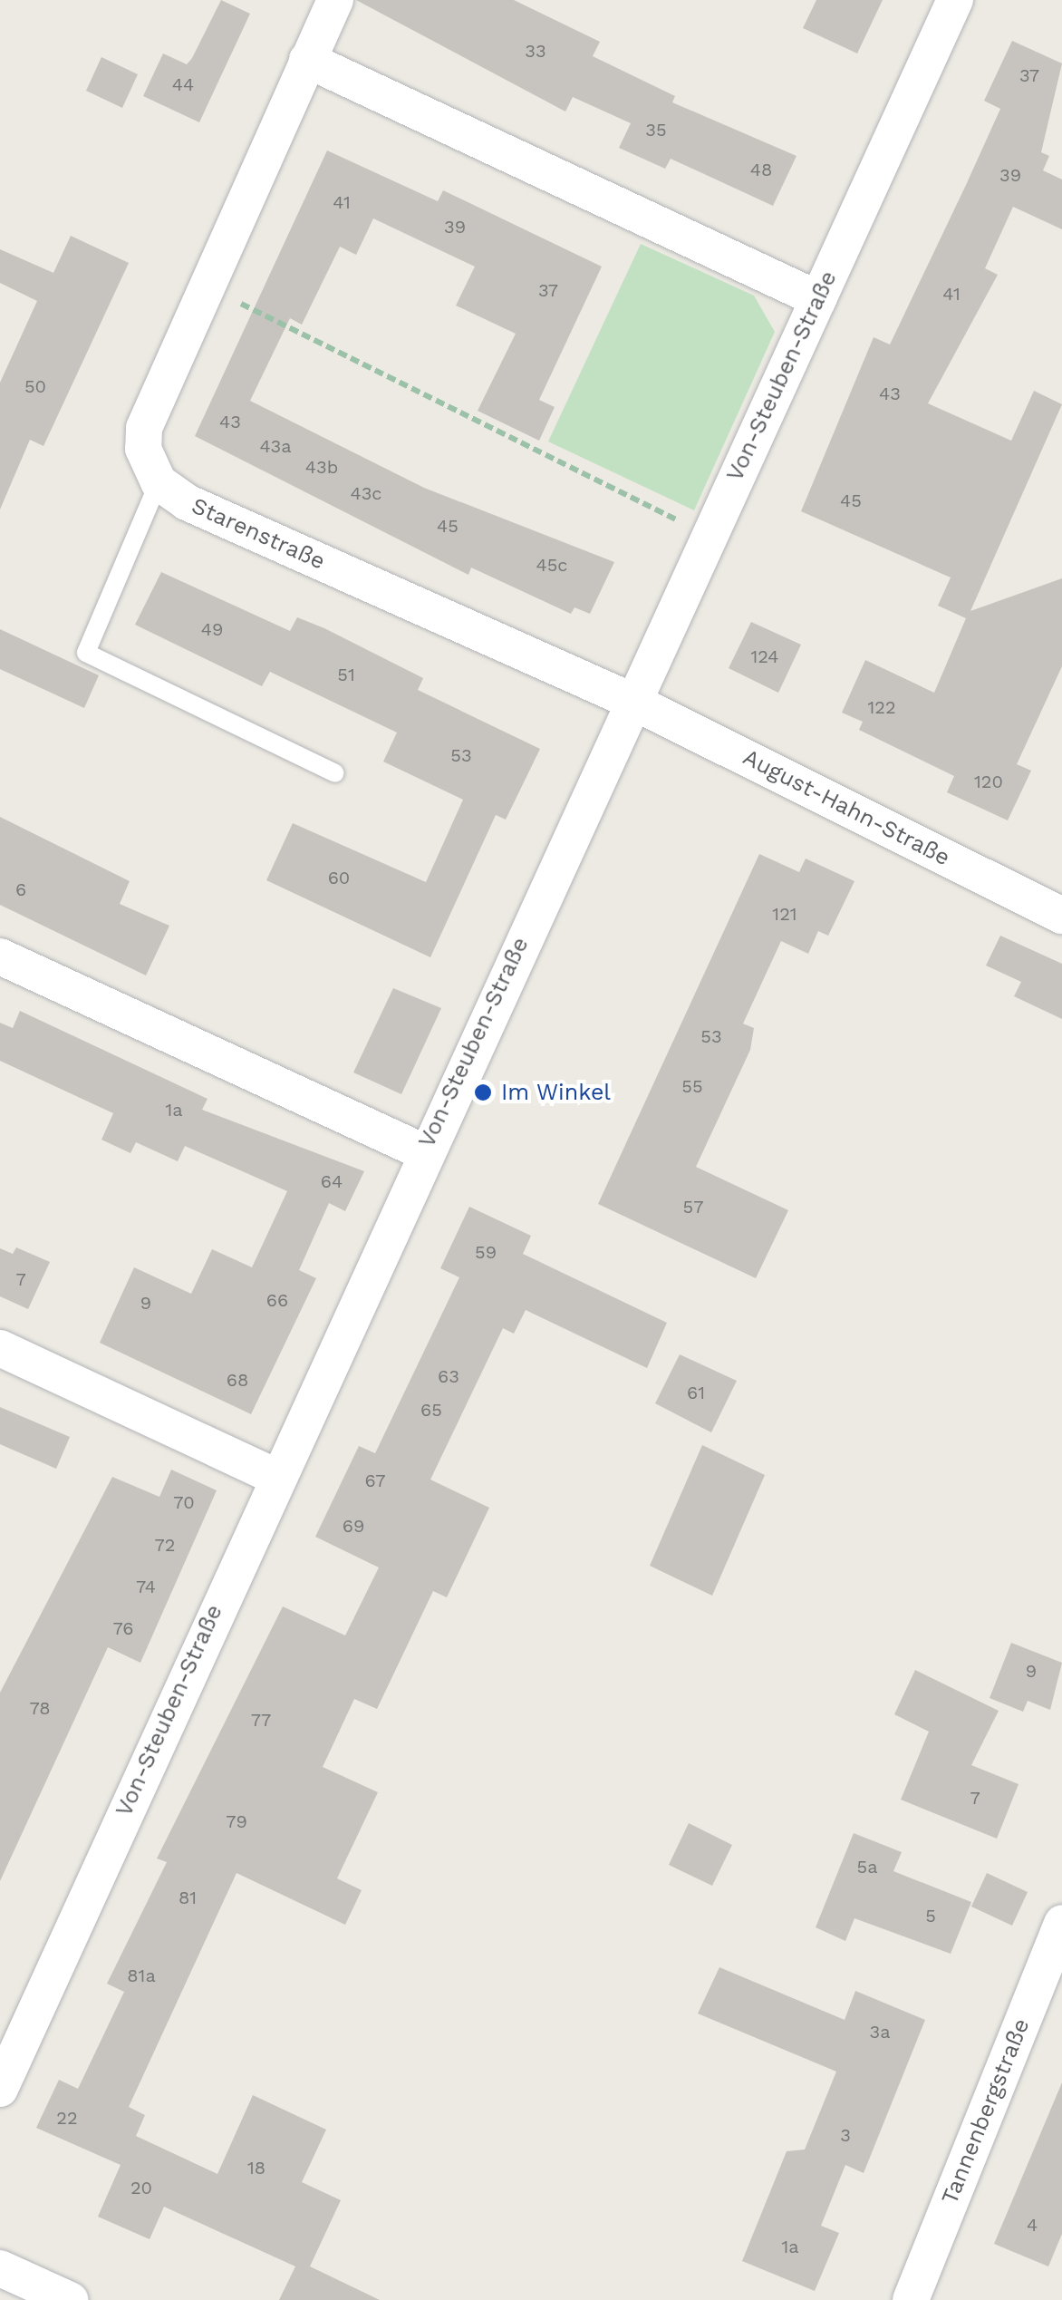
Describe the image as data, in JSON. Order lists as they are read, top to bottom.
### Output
{
  "streets": {
    "street": [
      "Von-Steuben-Straße",
      "Starenstraße",
      "August-Hahn-Straße",
      "Tannenbergstraße"
    ]
  },
  "crossings": [
    ["Von-Steuben-Straße", "Starenstraße"],
    ["Von-Steuben-Straße", "August-Hahn-Straße"],
    ["Starenstraße", "August-Hahn-Straße"]
  ],
  "places": ["Im Winkel"],
  "house_numbers": [
    "33",
    "37",
    "44",
    "35",
    "48",
    "39",
    "41",
    "39",
    "37",
    "41",
    "50",
    "43",
    "43",
    "43a",
    "43b",
    "43c",
    "45",
    "45",
    "45c",
    "49",
    "124",
    "51",
    "122",
    "53",
    "120",
    "60",
    "6",
    "121",
    "53",
    "55",
    "1a",
    "64",
    "57",
    "59",
    "7",
    "66",
    "9",
    "63",
    "68",
    "61",
    "65",
    "67",
    "70",
    "69",
    "72",
    "74",
    "76",
    "9",
    "78",
    "77",
    "7",
    "79",
    "5a",
    "81",
    "5",
    "81a",
    "3a",
    "22",
    "3",
    "18",
    "20",
    "4",
    "1a"
  ]
}
